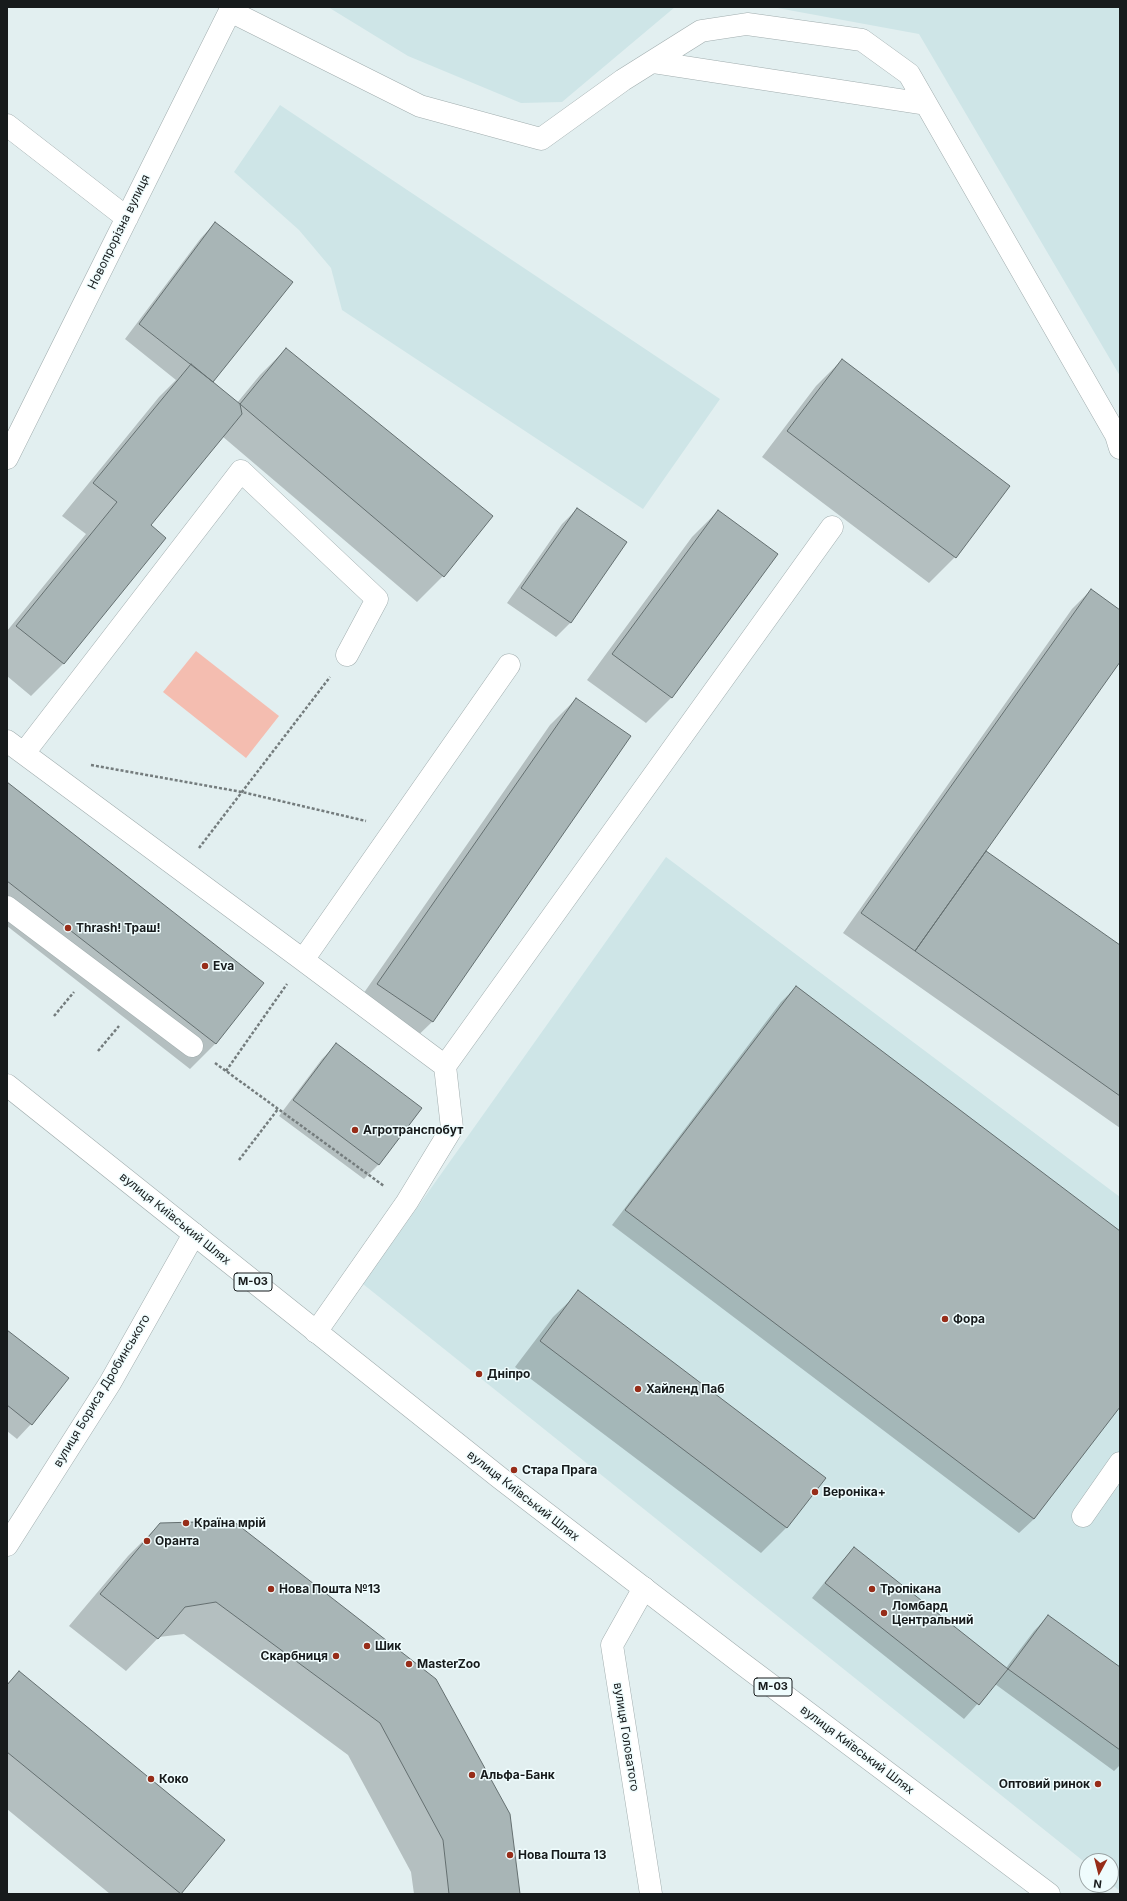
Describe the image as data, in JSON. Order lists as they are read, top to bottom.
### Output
{
  "streets": {
    "main road": [
      "Новопрорізна вулиця",
      "вулиця Київський Шлях",
      "М-03",
      "вулиця Бориса Дробинського",
      "вулиця Головатого"
    ]
  },
  "crossings": [
    ["вулиця Київський Шлях", "вулиця Бориса Дробинського"],
    ["вулиця Київський Шлях", "вулиця Головатого"]
  ],
  "places": [
    "Thrash! Траш!",
    "Eva",
    "Агротранспобут",
    "Фора",
    "Дніпро",
    "Хайленд Паб",
    "Стара Прага",
    "Вероніка+",
    "Країна мрій",
    "Оранта",
    "Нова Пошта №13",
    "Тропікана",
    "Ломбард Центральний",
    "Шик",
    "Скарбниця",
    "MasterZoo",
    "Альфа-Банк",
    "Коко",
    "Оптовий ринок",
    "Нова Пошта 13"
  ],
  "north": "bottom"
}
